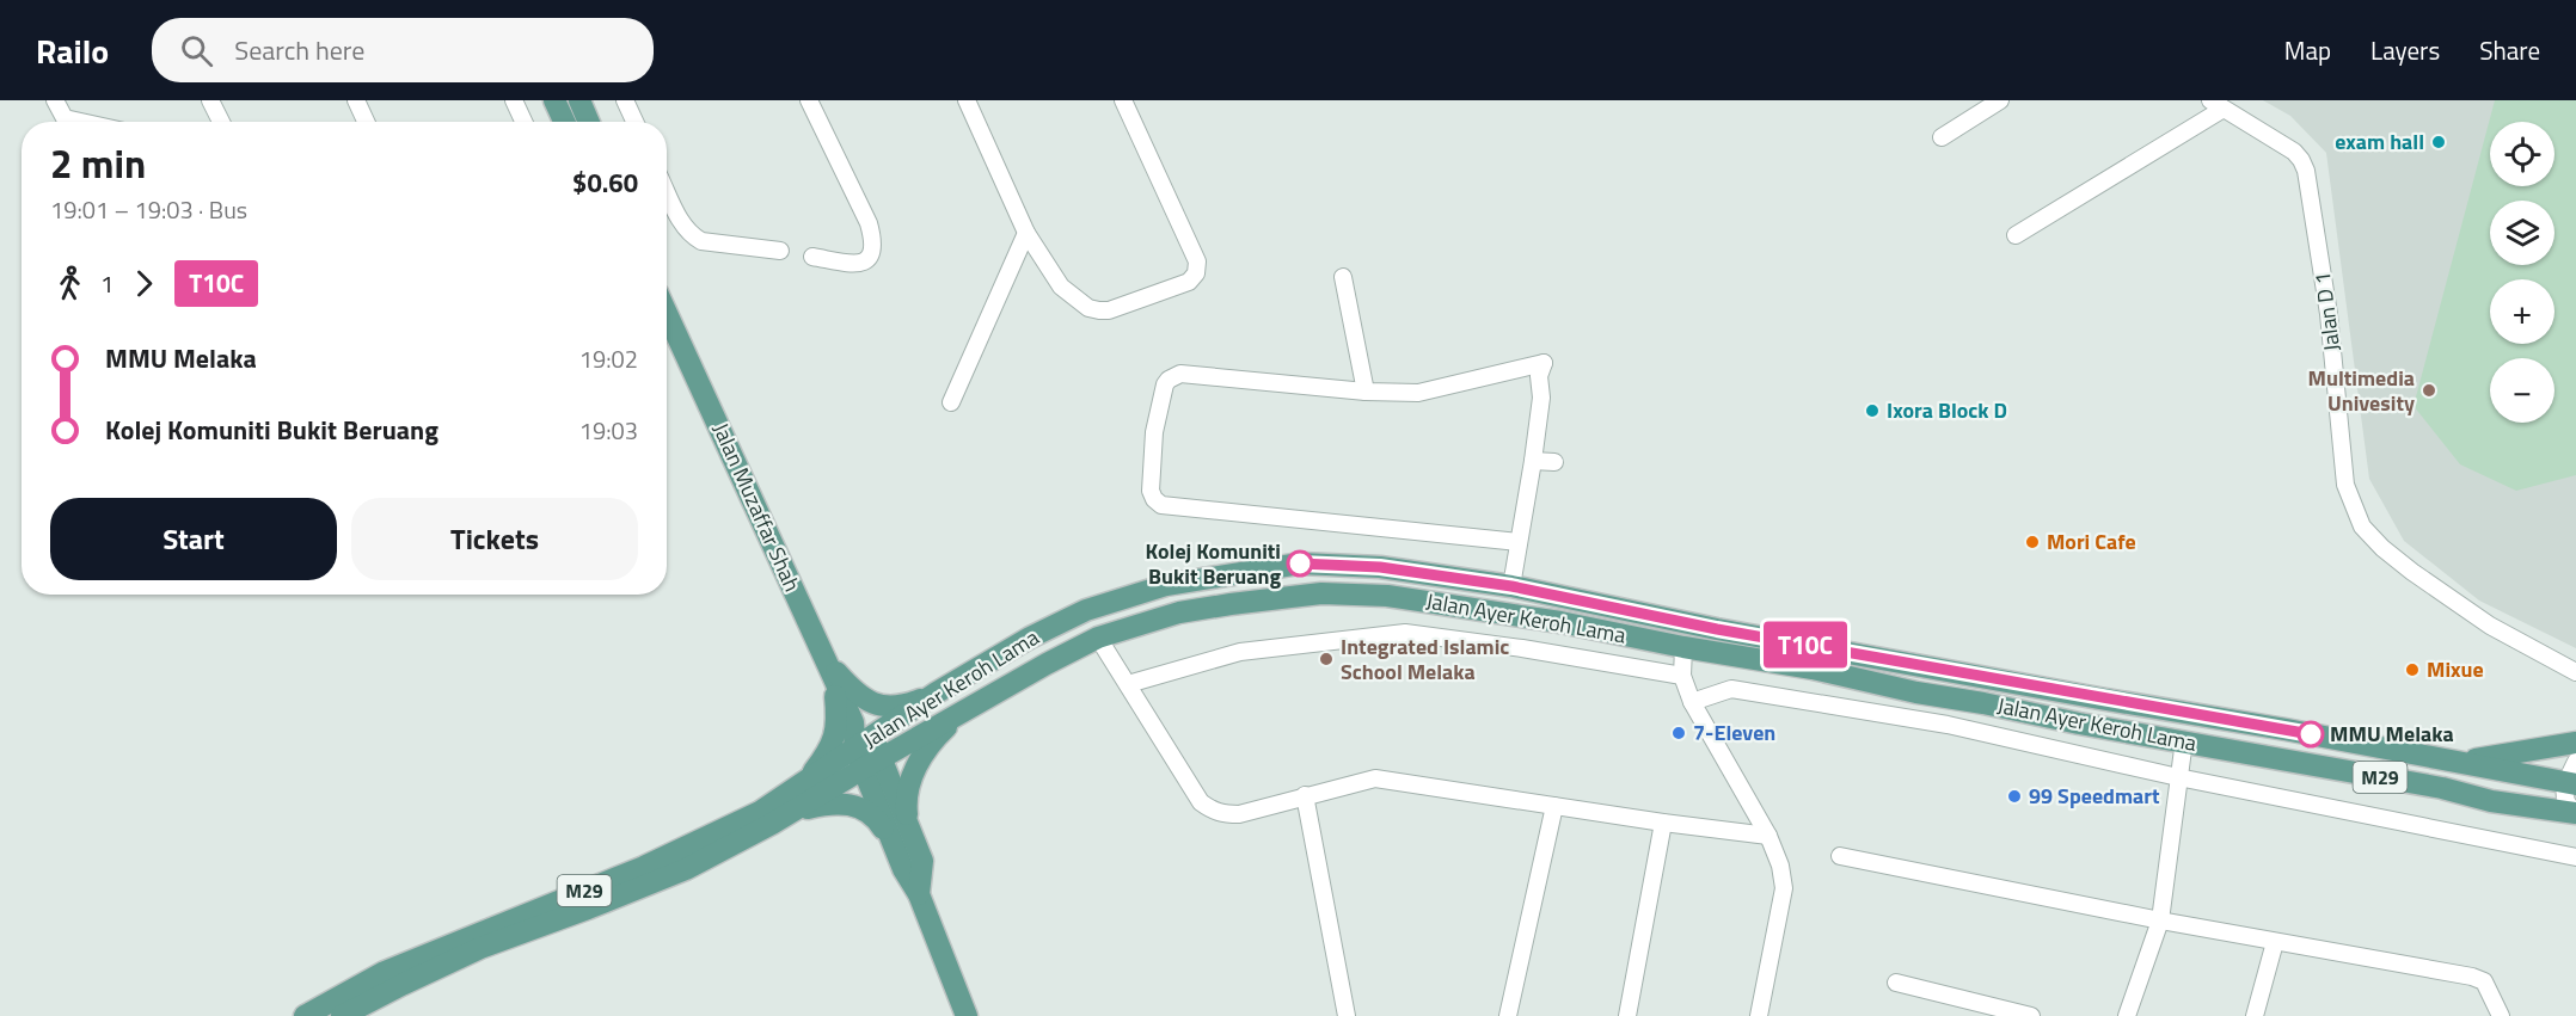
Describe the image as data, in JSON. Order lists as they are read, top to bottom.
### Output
{
  "streets": {
    "main road": ["Jalan Muzaffar Shah", "Jalan Ayer Keroh Lama", "M29"],
    "street": ["Jalan D 1"]
  },
  "crossings": [
    ["Jalan Muzaffar Shah", "Jalan Ayer Keroh Lama"]
  ],
  "places": [
    "exam hall",
    "Multimedia Univesity",
    "Ixora Block D",
    "Mori Cafe",
    "Kolej Komuniti Bukit Beruang",
    "Integrated Islamic School Melaka",
    "Mixue",
    "7-Eleven",
    "MMU Melaka",
    "99 Speedmart"
  ],
  "lines": ["bus line T10C"],
  "page": {
    "header": "Railo",
    "search": "Search here",
    "nav": ["Map", "Layers", "Share"],
    "on_map": "T10C",
    "map_buttons": ["+", "−"],
    "heading": ["2 min", "19:01 – 19:03 · Bus", "$0.60"],
    "legs": ["1", "T10C"],
    "list": [
      {
        "name": "MMU Melaka",
        "value": "19:02"
      },
      {
        "name": "Kolej Komuniti Bukit Beruang",
        "value": "19:03"
      }
    ],
    "buttons": ["Start", "Tickets"]
  }
}
